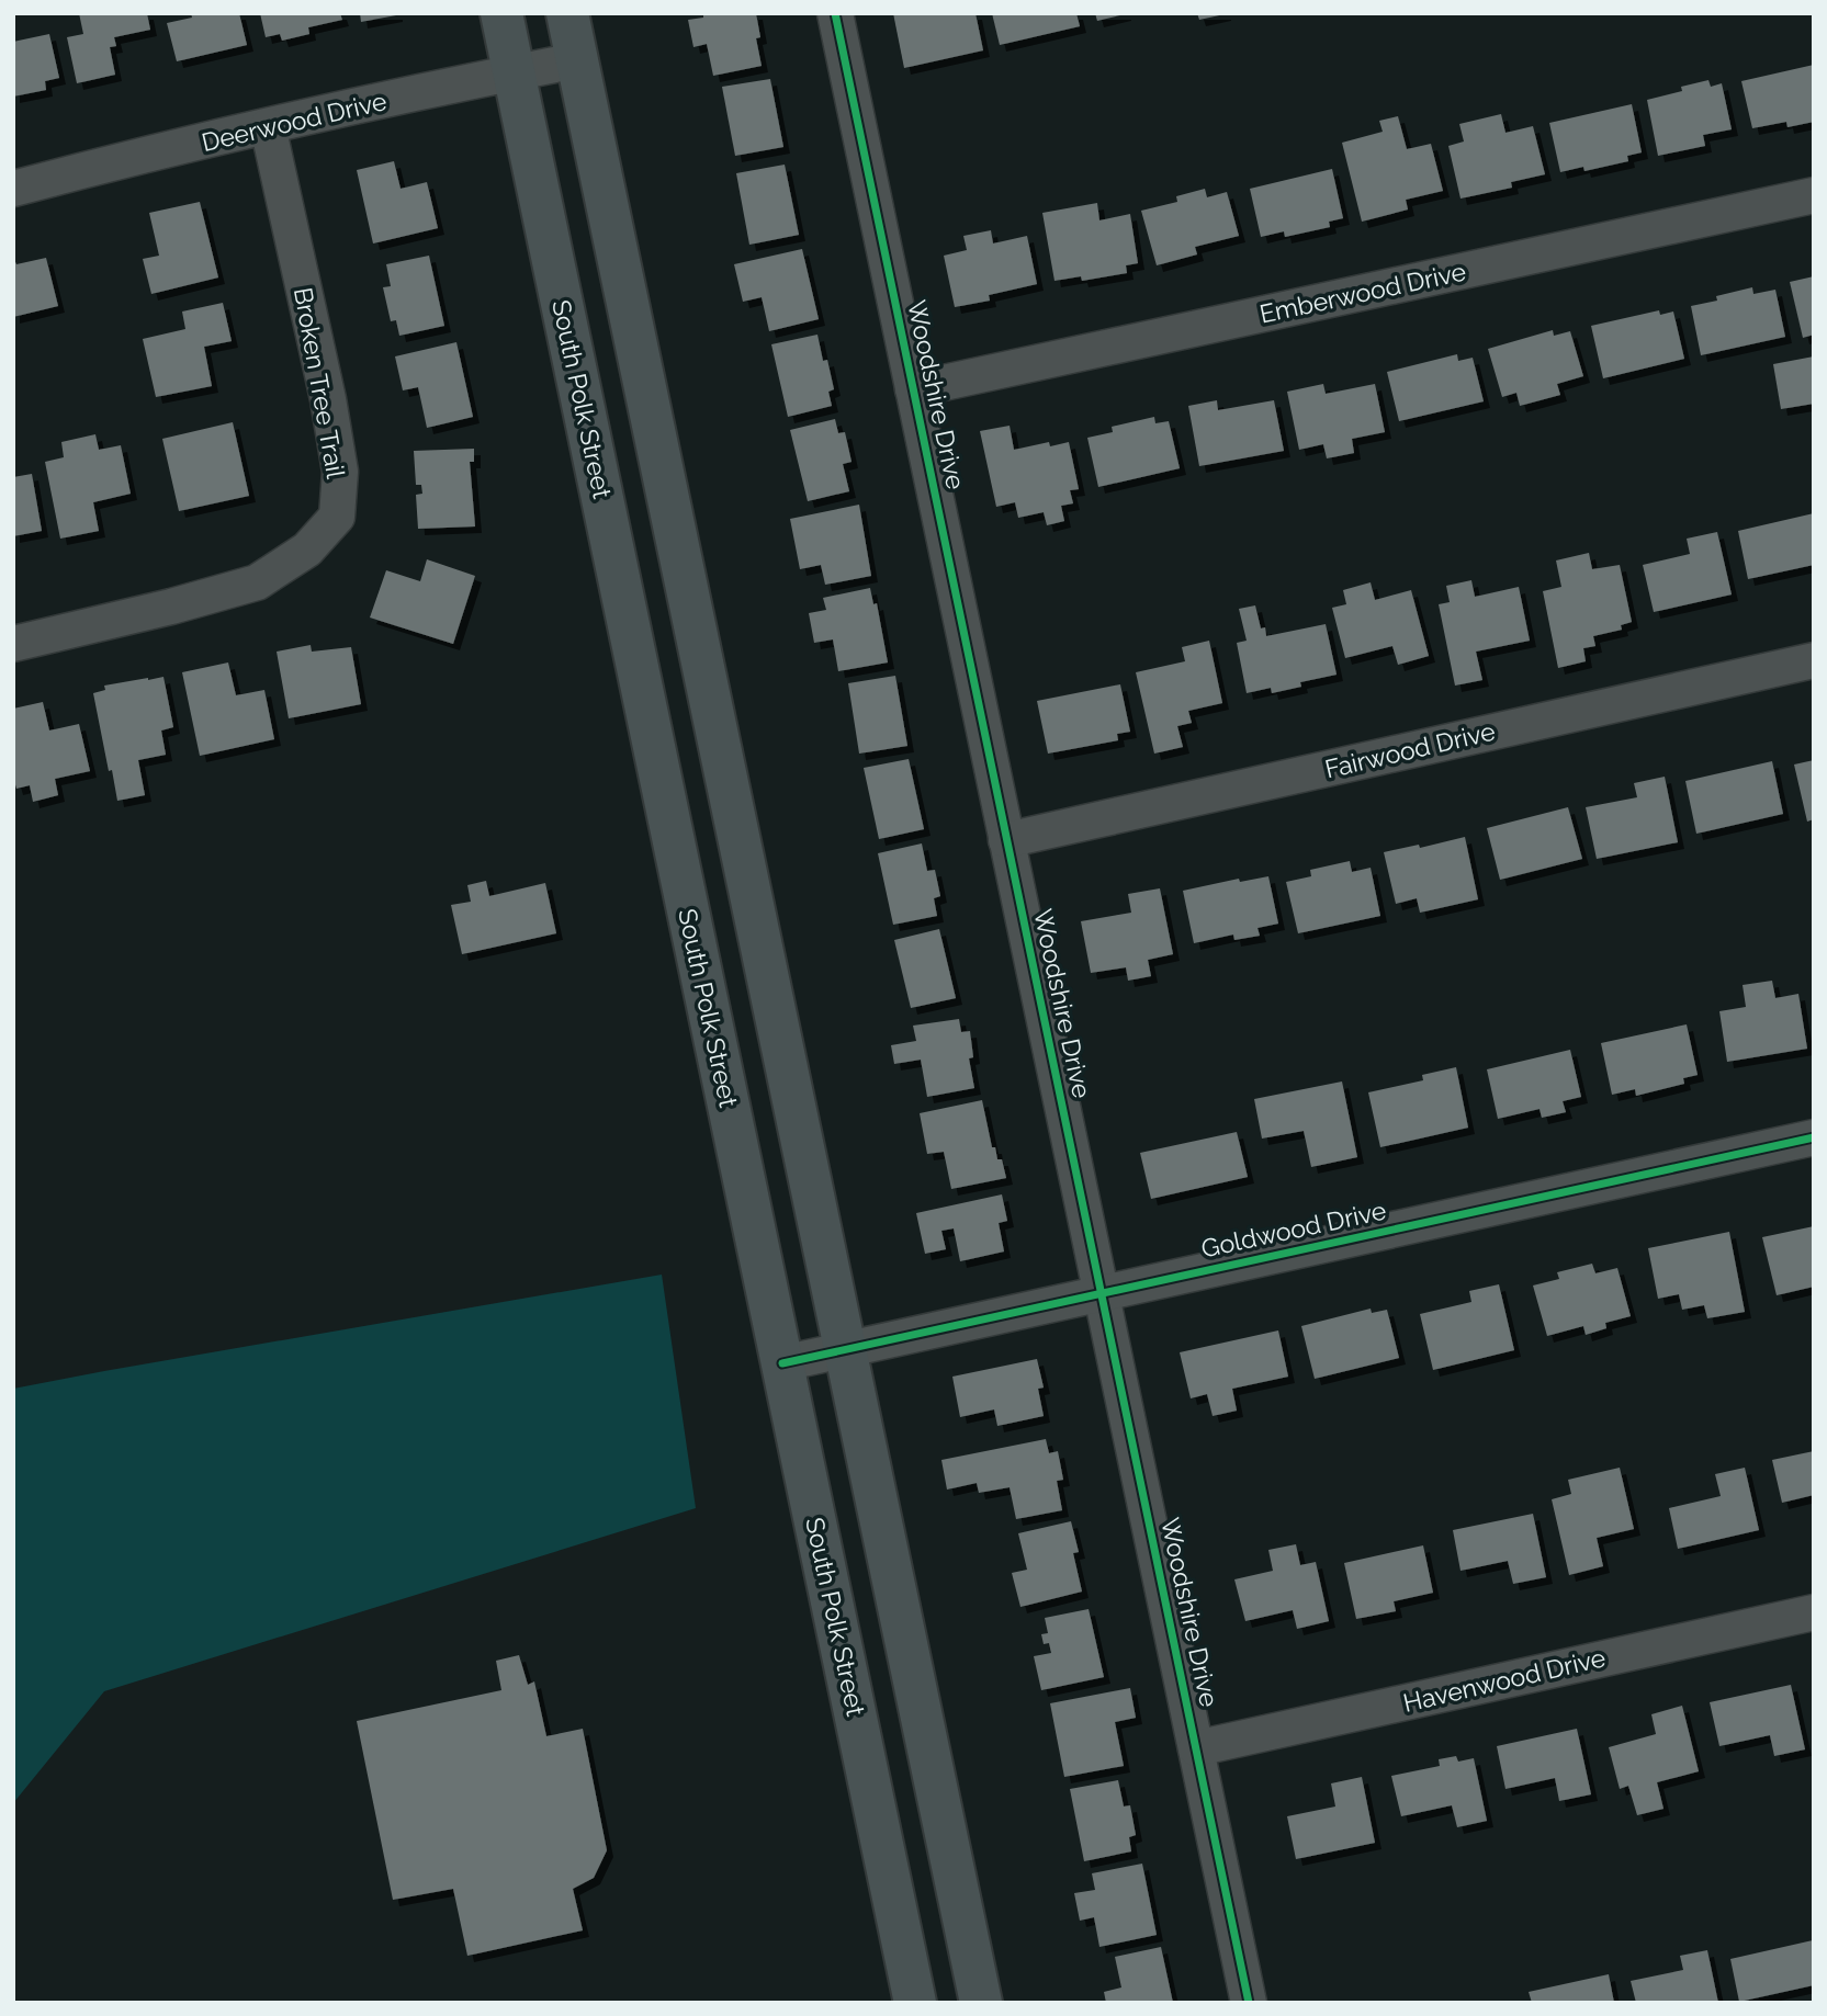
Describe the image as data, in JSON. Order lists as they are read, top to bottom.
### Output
{
  "streets": {
    "main road": ["South Polk Street"],
    "street": [
      "Deerwood Drive",
      "Emberwood Drive",
      "Broken Tree Trail",
      "Woodshire Drive",
      "Fairwood Drive",
      "Goldwood Drive",
      "Havenwood Drive"
    ]
  },
  "crossings": [
    ["Deerwood Drive", "Broken Tree Trail"],
    ["Deerwood Drive", "South Polk Street"],
    ["Emberwood Drive", "Woodshire Drive"],
    ["Woodshire Drive", "Fairwood Drive"],
    ["Woodshire Drive", "Goldwood Drive"],
    ["Woodshire Drive", "Havenwood Drive"],
    ["South Polk Street", "Goldwood Drive"]
  ]
}
